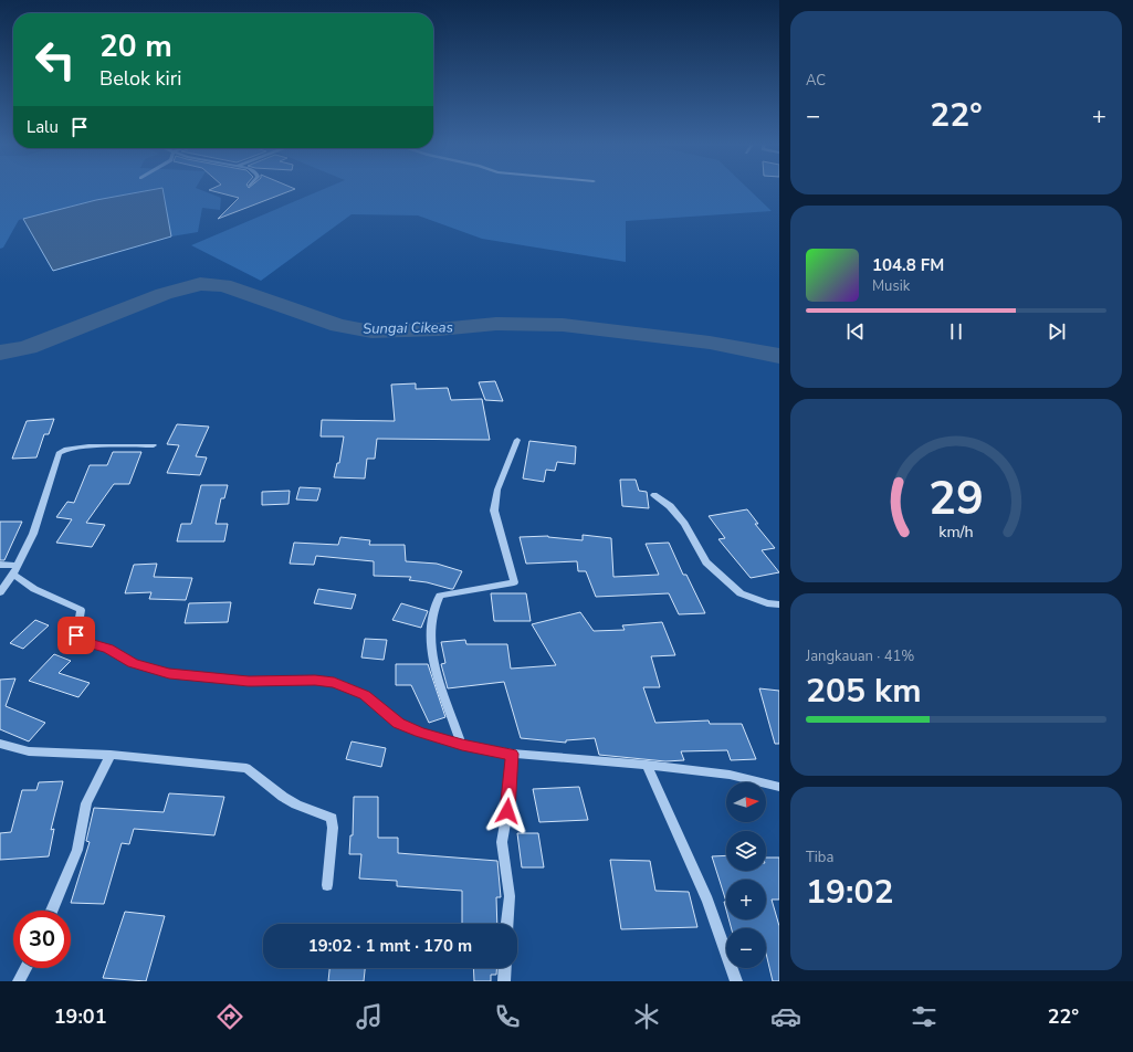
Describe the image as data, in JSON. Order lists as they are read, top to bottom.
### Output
{
  "water": ["Sungai Cikeas"],
  "north": "right",
  "page": {
    "tile": [
      "AC",
      ["Jangkauan · 41%", "205 km"],
      ["Tiba", "19:02"]
    ],
    "turn": ["20 m", "Belok kiri"],
    "heat": ["−", "22°", "+"],
    "then": "Lalu",
    "song": ["104.8 FM", "Musik"],
    "map_buttons": ["+", "−"],
    "limit": "30",
    "trip": "19:02 · 1 mnt · 170 m",
    "tabs": ["19:01", "22°"],
    "gauge": ["29", "km/h"]
  }
}
